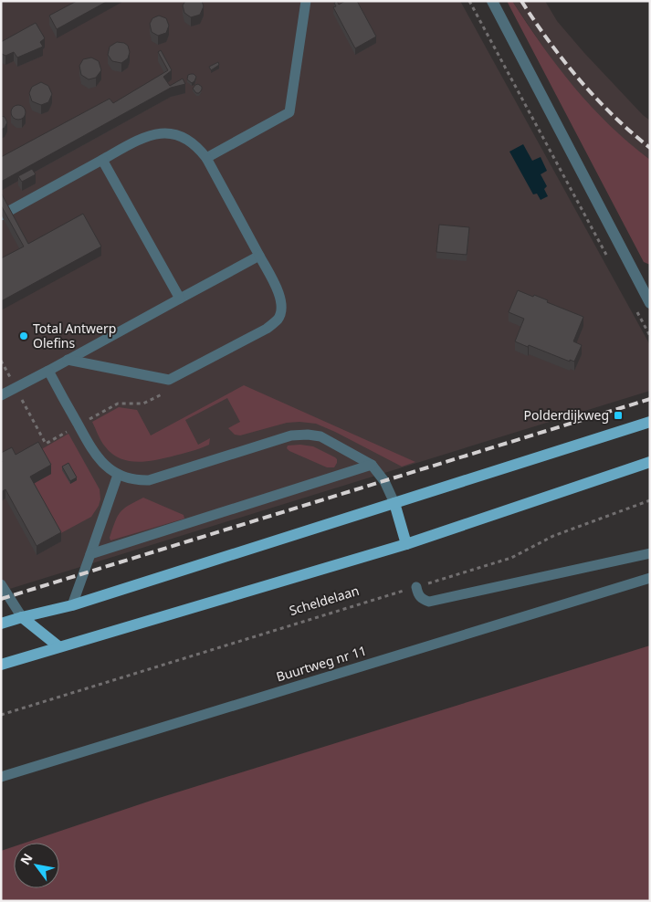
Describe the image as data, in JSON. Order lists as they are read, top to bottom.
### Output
{
  "streets": {
    "lane": ["Buurtweg nr 11"],
    "path": ["Scheldelaan"]
  },
  "places": {
    "other": ["Total Antwerp Olefins"],
    "transit": ["Polderdijkweg"]
  },
  "north": "top left"
}
